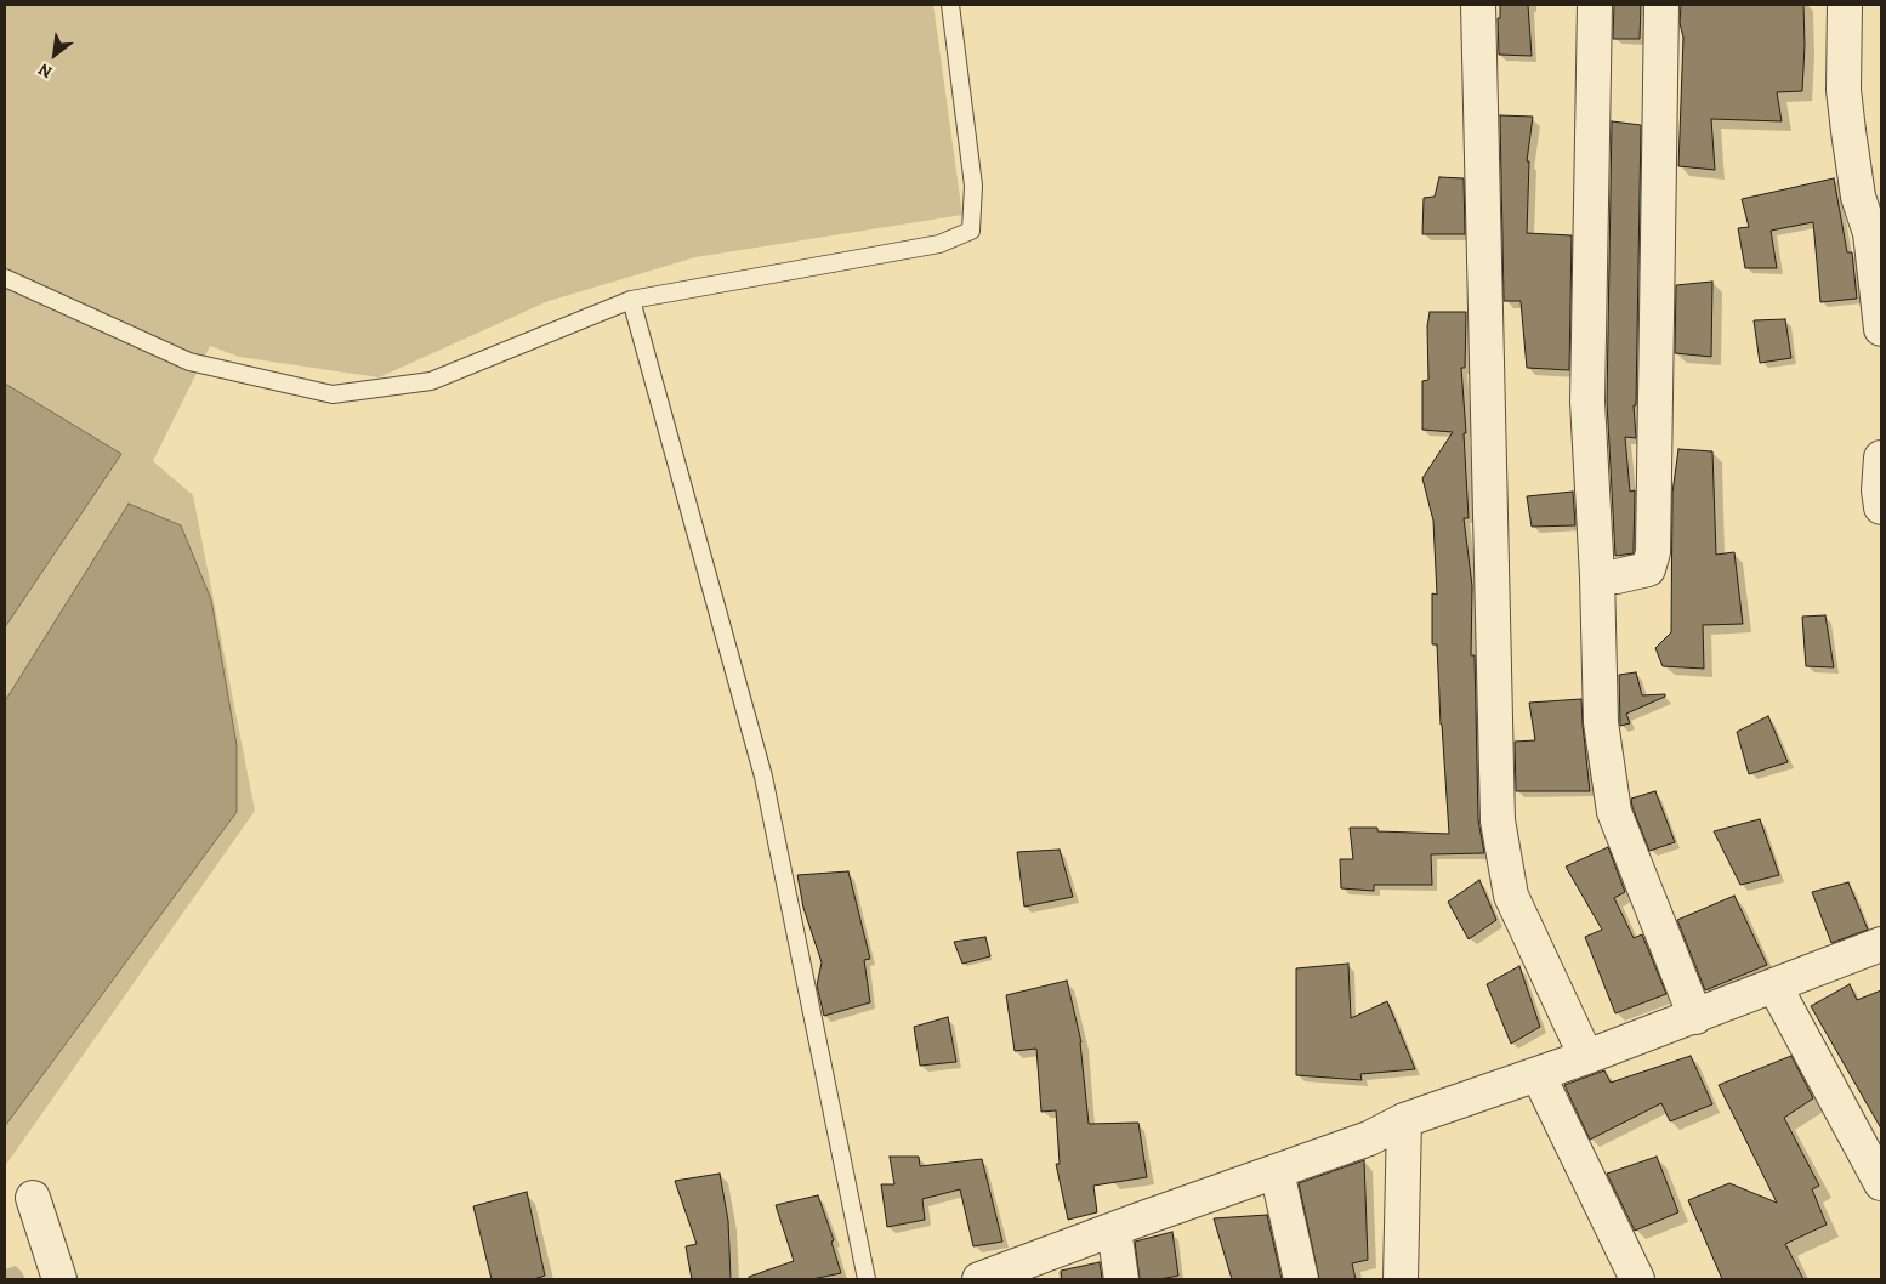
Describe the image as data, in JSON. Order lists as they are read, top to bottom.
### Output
{
  "north": "bottom left"
}
